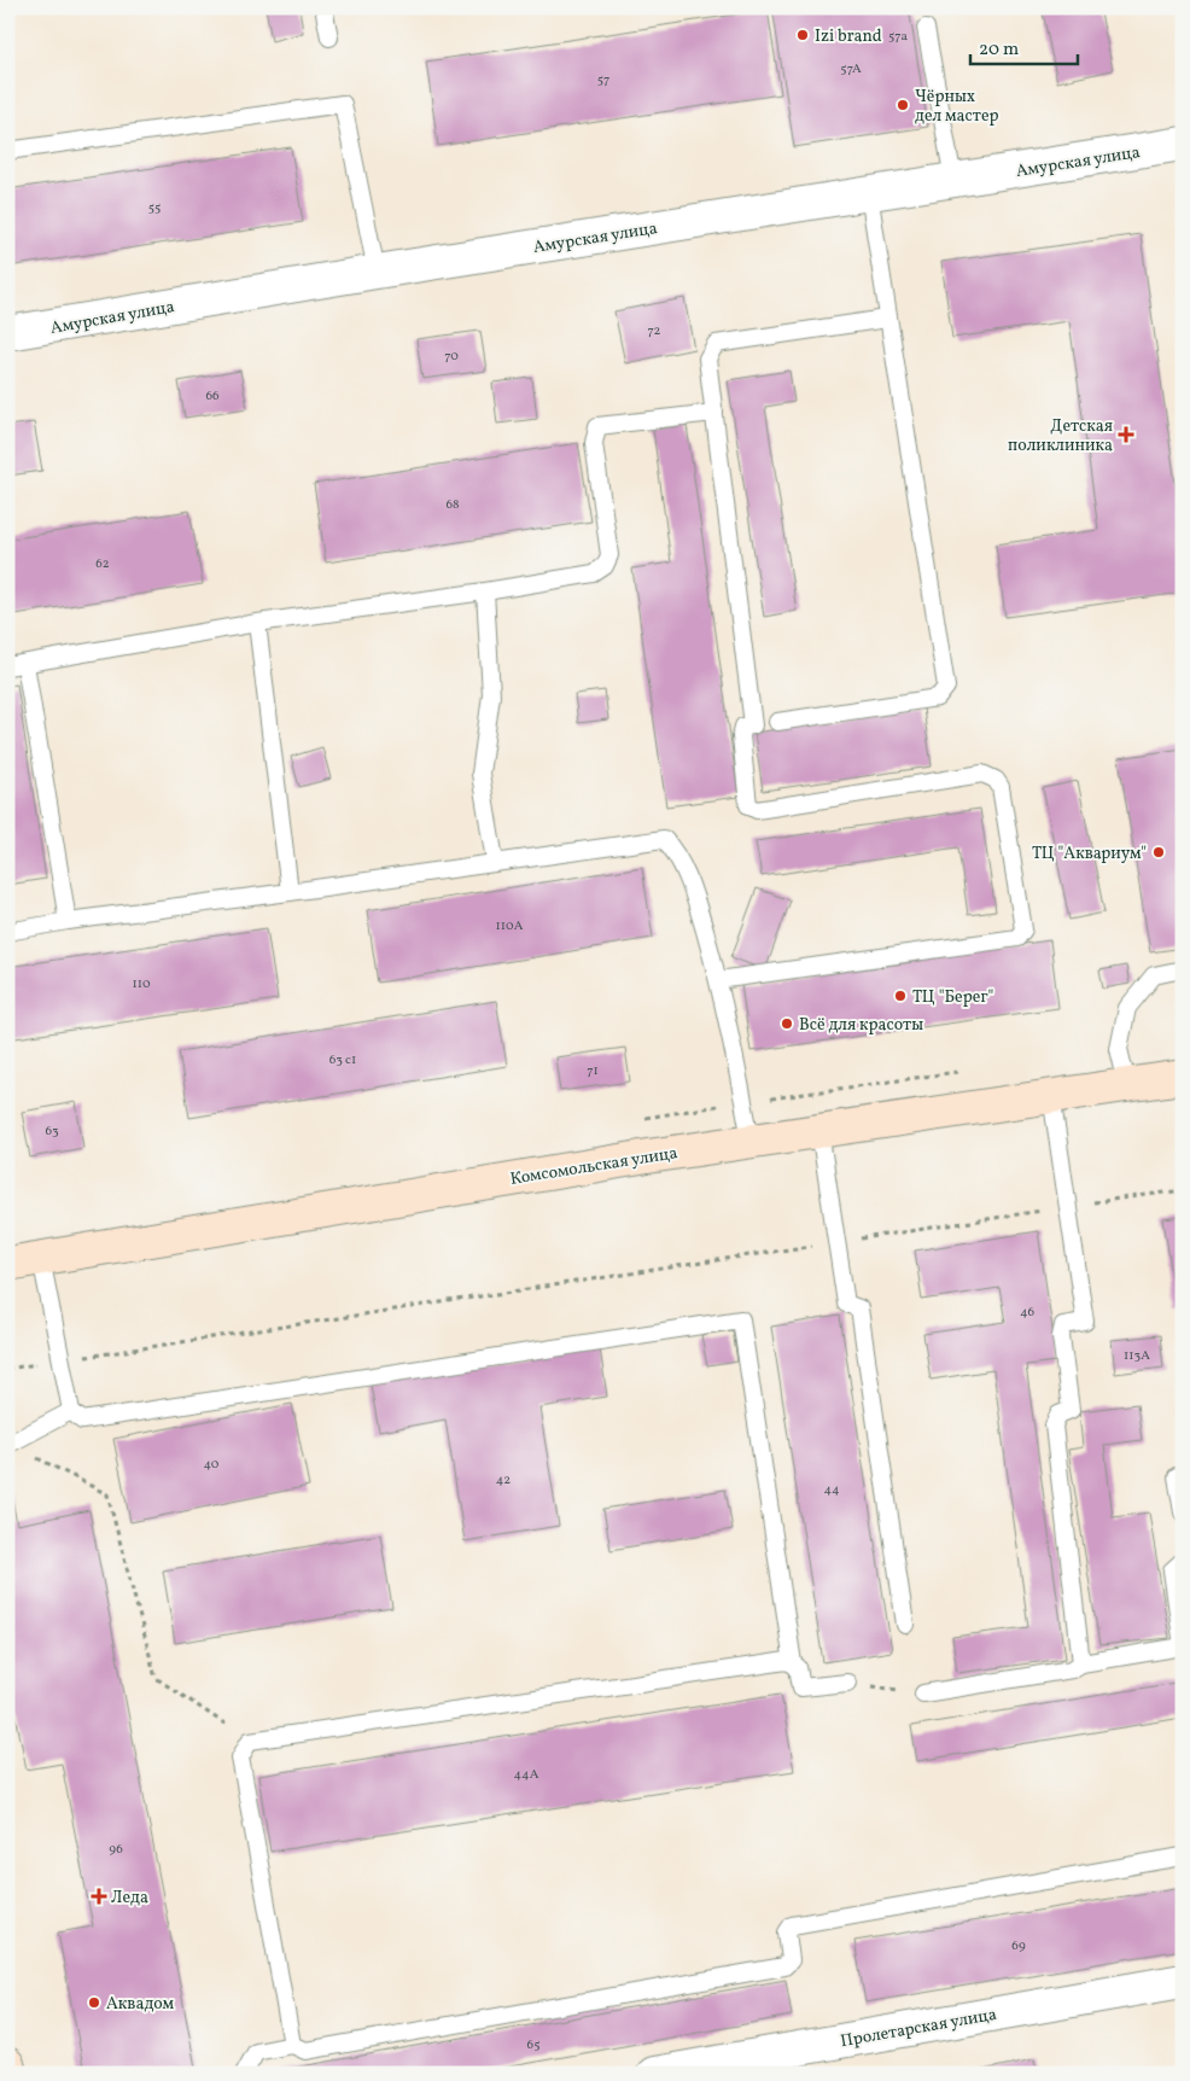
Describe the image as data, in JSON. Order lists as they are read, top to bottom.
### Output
{
  "streets": {
    "main road": ["Комсомольская улица"],
    "street": ["Амурская улица", "Пролетарская улица"]
  },
  "places": {
    "other": [
      "Izi brand",
      "Чёрных дел мастер",
      "ТЦ \"Аквариум\"",
      "ТЦ \"Берег\"",
      "Всё для красоты",
      "Аквадом"
    ],
    "health": ["Детская поликлиника", "Леда"]
  },
  "house_numbers": [
    "57а",
    "57А",
    "57",
    "55",
    "72",
    "70",
    "66",
    "68",
    "62",
    "110А",
    "110",
    "63 с1",
    "71",
    "63",
    "46",
    "113А",
    "40",
    "42",
    "44",
    "44А",
    "96",
    "69",
    "65"
  ],
  "scale_bar": "20 m"
}
